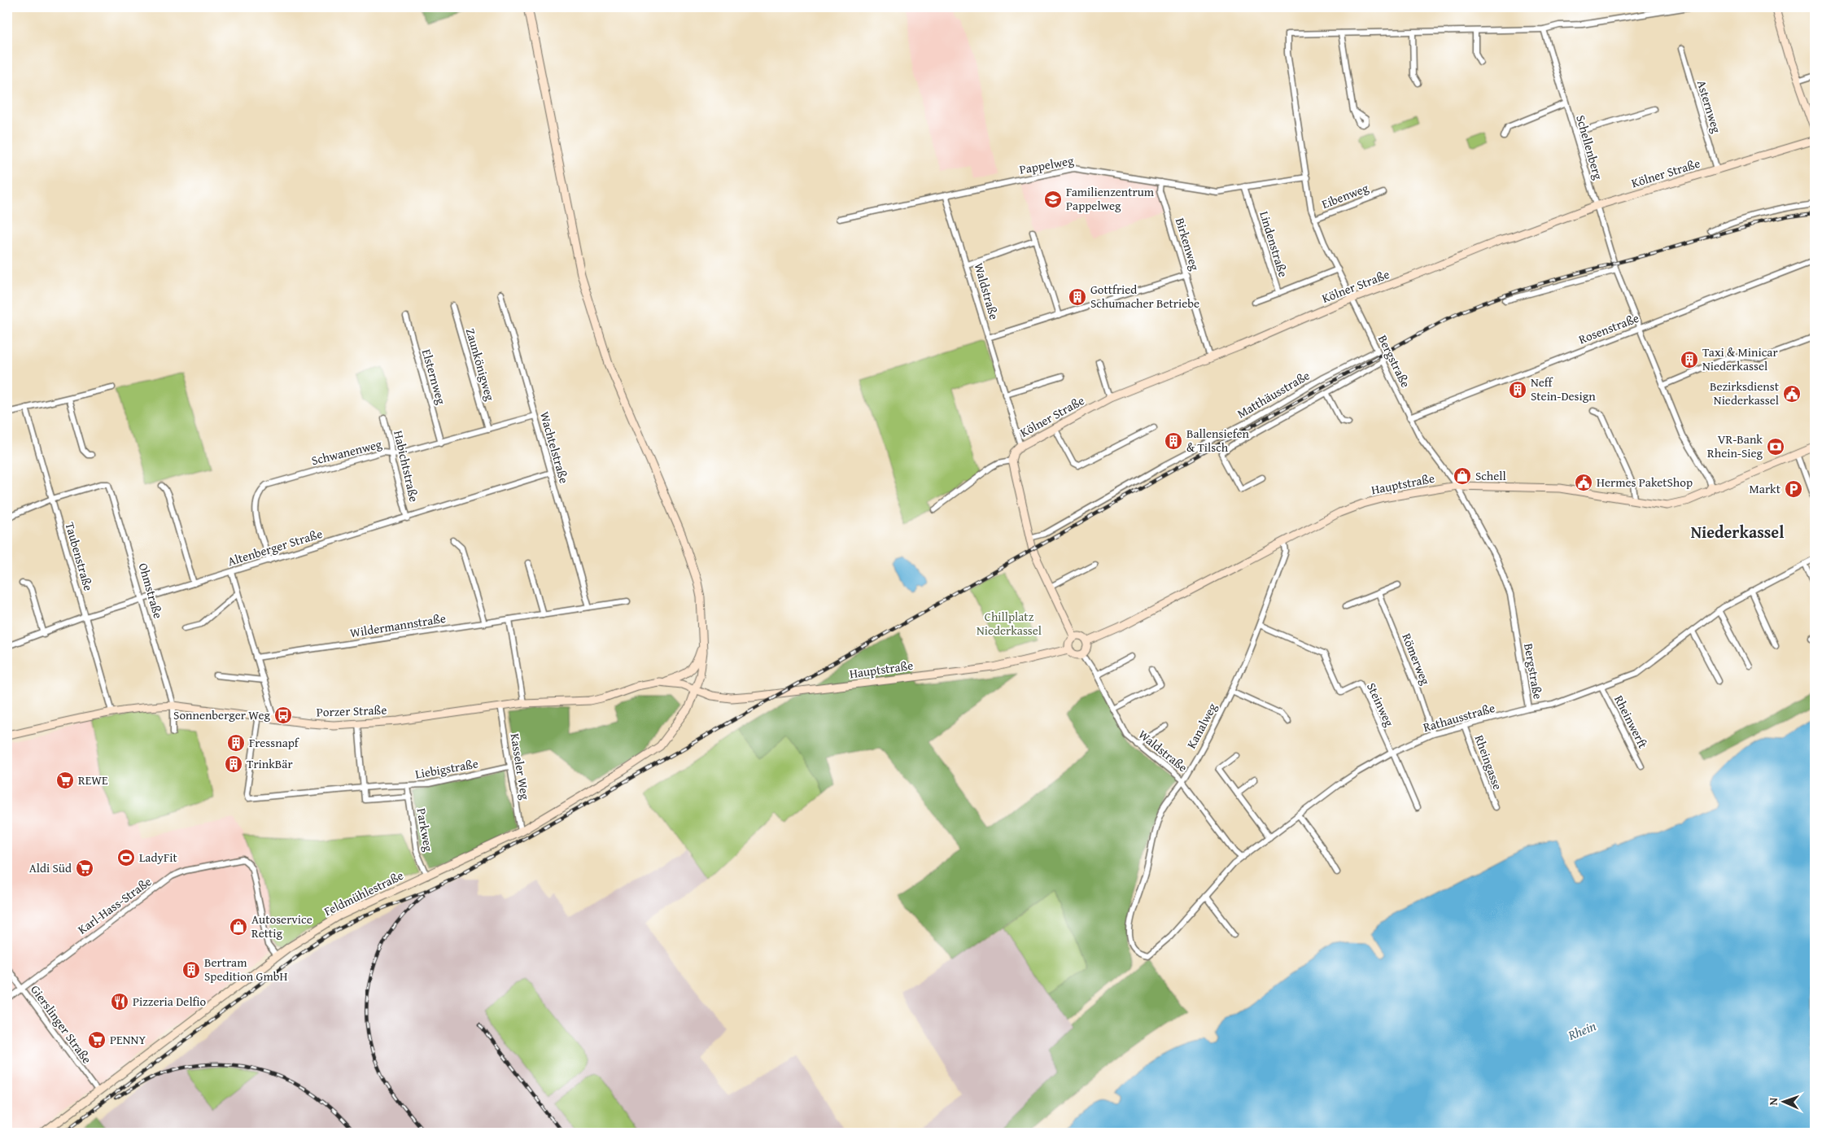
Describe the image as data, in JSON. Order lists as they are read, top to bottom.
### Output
{
  "streets": {
    "street": [
      "Asternweg",
      "Schellenberg",
      "Pappelweg",
      "Kölner Straße",
      "Eibenweg",
      "Birkenweg",
      "Lindenstraße",
      "Waldstraße",
      "Rosenstraße",
      "Bergstraße",
      "Zaunkönigweg",
      "Elsternweg",
      "Matthäusstraße",
      "Wachtelstraße",
      "Schwanenweg",
      "Habichtstraße",
      "Hauptstraße",
      "Altenberger Straße",
      "Taubenstraße",
      "Ohmstraße",
      "Wildermannstraße",
      "Römerweg",
      "Steinweg",
      "Porzer Straße",
      "Rathausstraße",
      "Rheinwerft",
      "Kanalweg",
      "Rheingasse",
      "Kasseler Weg",
      "Liebigstraße",
      "Parkweg",
      "Feldmühlestraße",
      "Karl-Hass-Straße",
      "Gierslinger Straße"
    ]
  },
  "crossings": [
    ["Asternweg", "Kölner Straße"],
    ["Schellenberg", "Kölner Straße"],
    ["Schellenberg", "Rosenstraße"],
    ["Schellenberg", "Hauptstraße"],
    ["Pappelweg", "Birkenweg"],
    ["Pappelweg", "Lindenstraße"],
    ["Pappelweg", "Waldstraße"],
    ["Pappelweg", "Bergstraße"],
    ["Kölner Straße", "Birkenweg"],
    ["Kölner Straße", "Waldstraße"],
    ["Kölner Straße", "Bergstraße"],
    ["Eibenweg", "Bergstraße"],
    ["Lindenstraße", "Bergstraße"],
    ["Waldstraße", "Hauptstraße"],
    ["Waldstraße", "Rathausstraße"],
    ["Waldstraße", "Kanalweg"],
    ["Rosenstraße", "Bergstraße"],
    ["Bergstraße", "Matthäusstraße"],
    ["Bergstraße", "Hauptstraße"],
    ["Bergstraße", "Rathausstraße"],
    ["Zaunkönigweg", "Schwanenweg"],
    ["Elsternweg", "Schwanenweg"],
    ["Wachtelstraße", "Schwanenweg"],
    ["Wachtelstraße", "Altenberger Straße"],
    ["Wachtelstraße", "Wildermannstraße"],
    ["Schwanenweg", "Habichtstraße"],
    ["Schwanenweg", "Altenberger Straße"],
    ["Habichtstraße", "Altenberger Straße"],
    ["Hauptstraße", "Porzer Straße"],
    ["Hauptstraße", "Kanalweg"],
    ["Hauptstraße", "Feldmühlestraße"],
    ["Altenberger Straße", "Taubenstraße"],
    ["Altenberger Straße", "Ohmstraße"],
    ["Taubenstraße", "Ohmstraße"],
    ["Taubenstraße", "Porzer Straße"],
    ["Ohmstraße", "Porzer Straße"],
    ["Römerweg", "Rathausstraße"],
    ["Steinweg", "Rathausstraße"],
    ["Steinweg", "Kanalweg"],
    ["Porzer Straße", "Kasseler Weg"],
    ["Porzer Straße", "Liebigstraße"],
    ["Porzer Straße", "Feldmühlestraße"],
    ["Rathausstraße", "Rheinwerft"],
    ["Rathausstraße", "Kanalweg"],
    ["Rathausstraße", "Rheingasse"],
    ["Kasseler Weg", "Liebigstraße"],
    ["Kasseler Weg", "Feldmühlestraße"],
    ["Liebigstraße", "Parkweg"],
    ["Parkweg", "Feldmühlestraße"],
    ["Feldmühlestraße", "Karl-Hass-Straße"],
    ["Feldmühlestraße", "Gierslinger Straße"],
    ["Karl-Hass-Straße", "Gierslinger Straße"]
  ],
  "districts": ["Niederkassel"],
  "water": ["Rhein"],
  "parks": ["Chillplatz Niederkassel"],
  "places": {
    "school or university": ["Familienzentrum Pappelweg"],
    "building": [
      "Gottfried Schumacher Betriebe",
      "Taxi & Minicar Niederkassel",
      "Neff Stein-Design",
      "Ballensiefen & Tilsch",
      "Fressnapf",
      "TrinkBär",
      "Bertram Spedition GmbH"
    ],
    "public building": ["Bezirksdienst Niederkassel", "Hermes PaketShop"],
    "bank": ["VR-Bank Rhein-Sieg"],
    "shop": ["Schell", "Autoservice Rettig"],
    "parking": ["Markt"],
    "bus stop": ["Sonnenberger Weg"],
    "supermarket": ["REWE", "Aldi Süd", "PENNY"],
    "sports": ["LadyFit"],
    "restaurant": ["Pizzeria Delfio"]
  },
  "north": "left"
}
